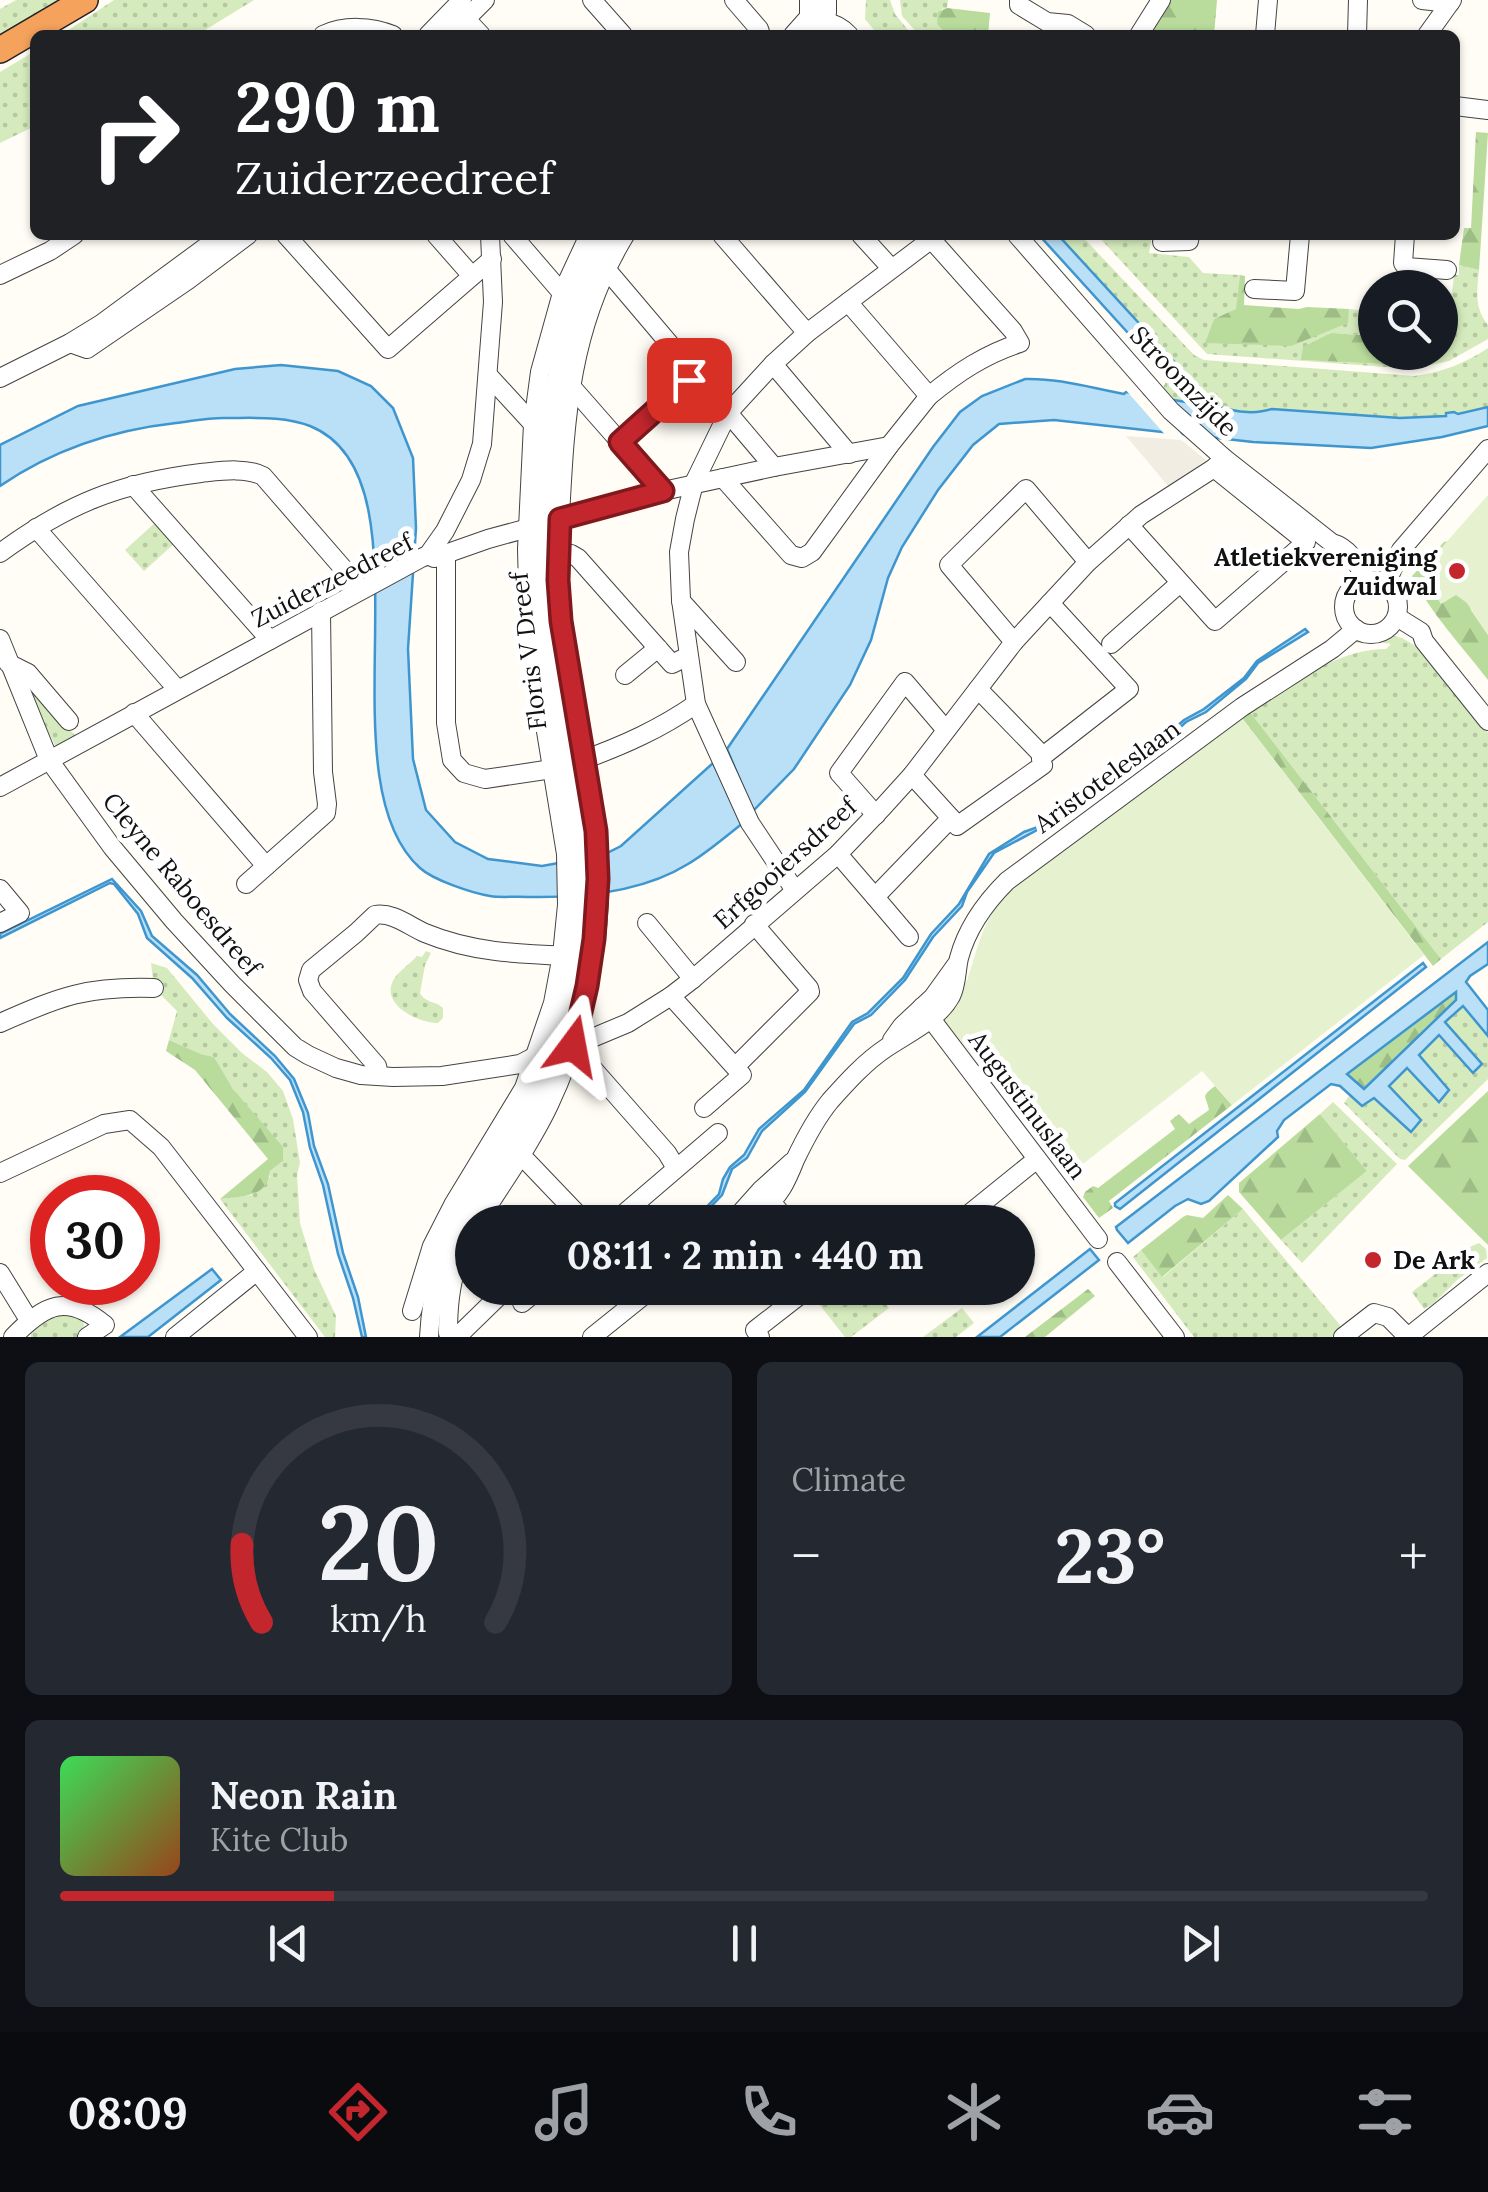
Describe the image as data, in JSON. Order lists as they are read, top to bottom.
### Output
{
  "streets": {
    "street": [
      "Stroomzijde",
      "Zuiderzeedreef",
      "Floris V Dreef",
      "Aristoteleslaan",
      "Erfgooiersdreef",
      "Cleyne Raboesdreef",
      "Augustinuslaan"
    ]
  },
  "crossings": [
    ["Stroomzijde", "Aristoteleslaan"],
    ["Stroomzijde", "Erfgooiersdreef"],
    ["Zuiderzeedreef", "Floris V Dreef"],
    ["Zuiderzeedreef", "Cleyne Raboesdreef"],
    ["Floris V Dreef", "Erfgooiersdreef"],
    ["Aristoteleslaan", "Augustinuslaan"],
    ["Erfgooiersdreef", "Cleyne Raboesdreef"]
  ],
  "places": ["Atletiekvereniging Zuidwal", "De Ark"],
  "page": {
    "turn": ["290 m", "Zuiderzeedreef"],
    "limit": "30",
    "trip": "08:11 · 2 min · 440 m",
    "tile": "Climate",
    "heat": ["−", "23°", "+"],
    "song": ["Neon Rain", "Kite Club"],
    "tabs": "08:09",
    "gauge": ["20", "km/h"]
  }
}
